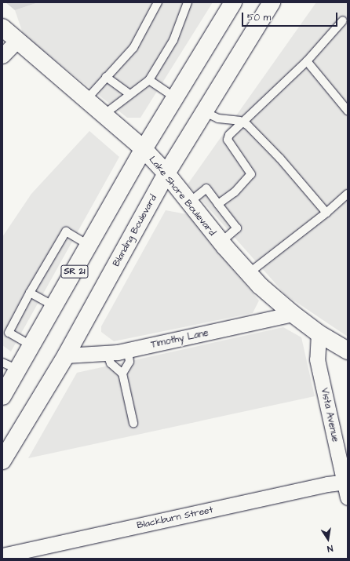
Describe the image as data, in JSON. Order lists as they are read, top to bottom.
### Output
{
  "streets": {
    "main road": ["Lake Shore Boulevard", "Blanding Boulevard", "SR 21"],
    "street": ["Timothy Lane", "Vista Avenue", "Blackburn Street"]
  },
  "crossings": [
    ["Lake Shore Boulevard", "Blanding Boulevard"],
    ["Lake Shore Boulevard", "SR 21"],
    ["Lake Shore Boulevard", "Timothy Lane"],
    ["Lake Shore Boulevard", "Vista Avenue"],
    ["Blanding Boulevard", "Timothy Lane"],
    ["Vista Avenue", "Blackburn Street"]
  ],
  "scale_bar": "50 m",
  "north": "bottom"
}
